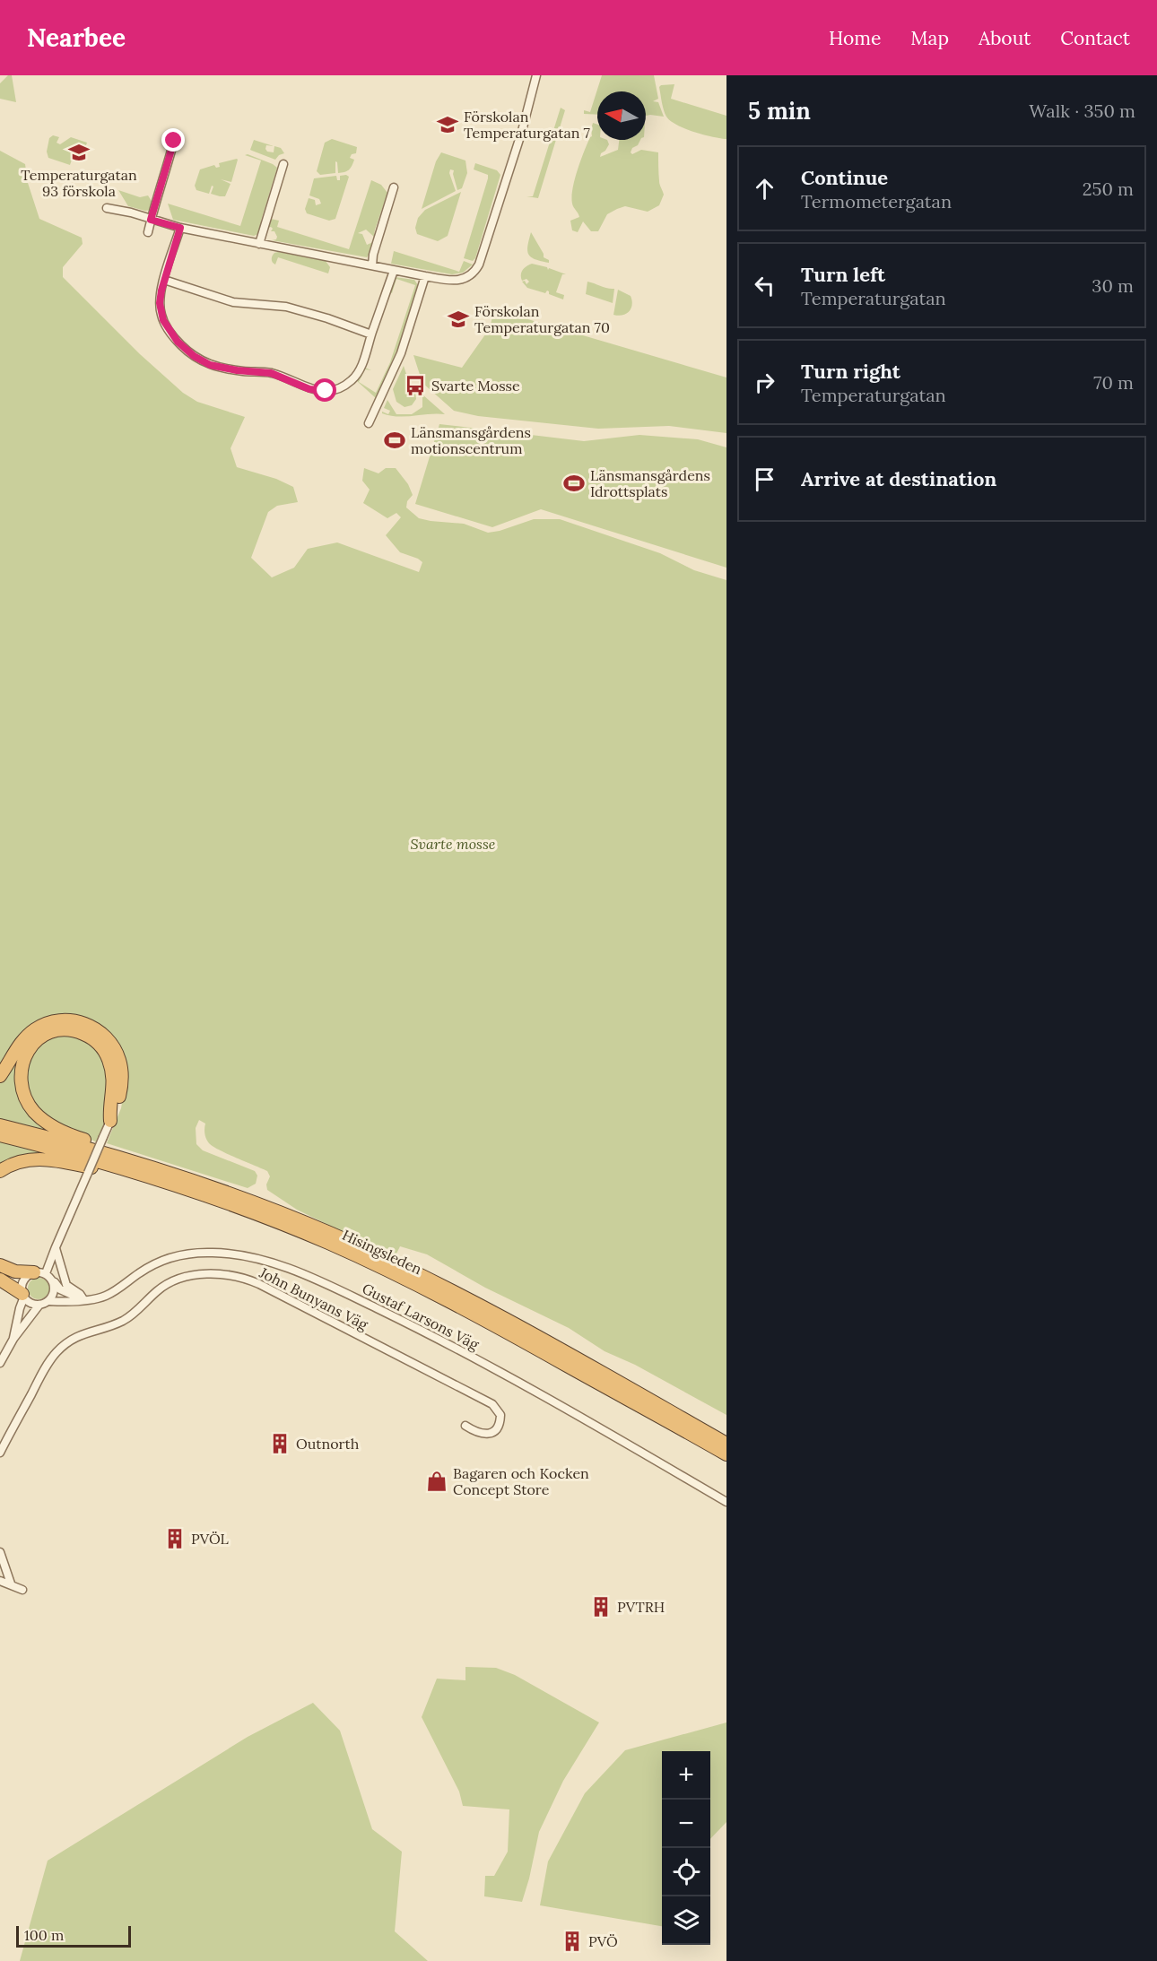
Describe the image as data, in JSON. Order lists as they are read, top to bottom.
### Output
{
  "streets": {
    "highway": ["Hisingsleden"],
    "street": ["John Bunyans Väg", "Gustaf Larsons Väg"]
  },
  "parks": ["Svarte mosse"],
  "places": {
    "school or university": ["Förskolan Temperaturgatan 7", "Temperaturgatan 93 förskola", "Förskolan Temperaturgatan 70"],
    "bus stop": ["Svarte Mosse"],
    "sports": ["Länsmansgårdens motionscentrum", "Länsmansgårdens Idrottsplats"],
    "building": [
      "Outnorth",
      "PVÖL",
      "PVTRH",
      "PVÖ"
    ],
    "shop": ["Bagaren och Kocken Concept Store"]
  },
  "scale_bar": "100 m",
  "north": "left",
  "page": {
    "header": "Nearbee",
    "nav": [
      "Home",
      "Map",
      "About",
      "Contact"
    ],
    "heading": ["5 min", "Walk · 350 m"],
    "list": [
      ["Continue", "Termometergatan", "250 m"],
      ["Turn left", "Temperaturgatan", "30 m"],
      ["Turn right", "Temperaturgatan", "70 m"],
      "Arrive at destination"
    ],
    "map_buttons": ["+", "−"],
    "scale": "100 m"
  }
}
